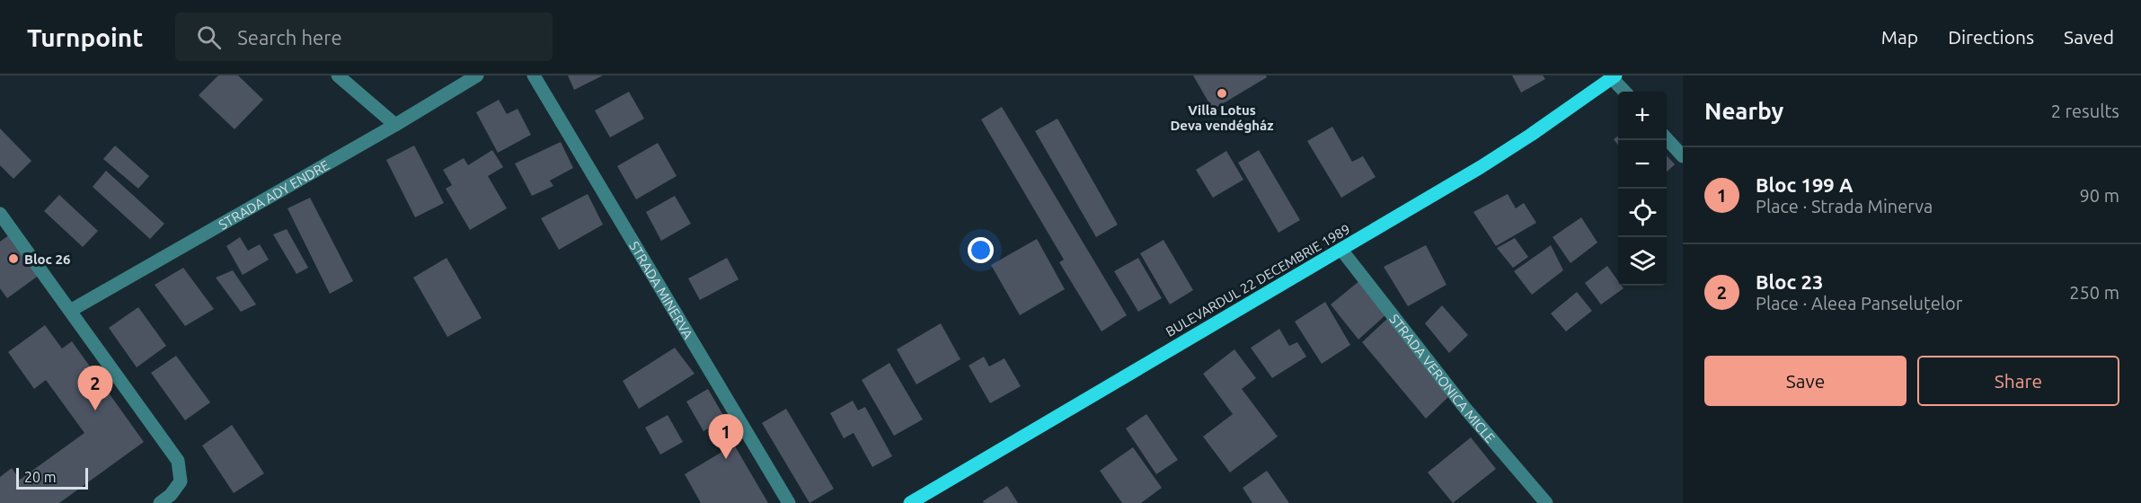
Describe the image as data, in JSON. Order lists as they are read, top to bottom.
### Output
{
  "streets": {
    "main road": ["BULEVARDUL 22 DECEMBRIE 1989"],
    "street": ["STRADA ADY ENDRE", "STRADA MINERVA", "STRADA VERONICA MICLE"]
  },
  "crossings": [
    ["BULEVARDUL 22 DECEMBRIE 1989", "STRADA VERONICA MICLE"]
  ],
  "places": ["Villa Lotus Deva vendégház", "Bloc 26"],
  "scale_bar": "20 m",
  "page": {
    "header": "Turnpoint",
    "search": "Search here",
    "nav": ["Map", "Directions", "Saved"],
    "heading": ["Nearby", "2 results"],
    "map_buttons": ["+", "−"],
    "list": [
      {
        "mark": "1",
        "name": "Bloc 199 A",
        "note": "Place · Strada Minerva",
        "value": "90 m"
      },
      {
        "mark": "2",
        "name": "Bloc 23",
        "note": "Place · Aleea Panseluțelor",
        "value": "250 m"
      }
    ],
    "buttons": ["Save", "Share"],
    "pins": ["2", "1"],
    "scale": "20 m"
  }
}
